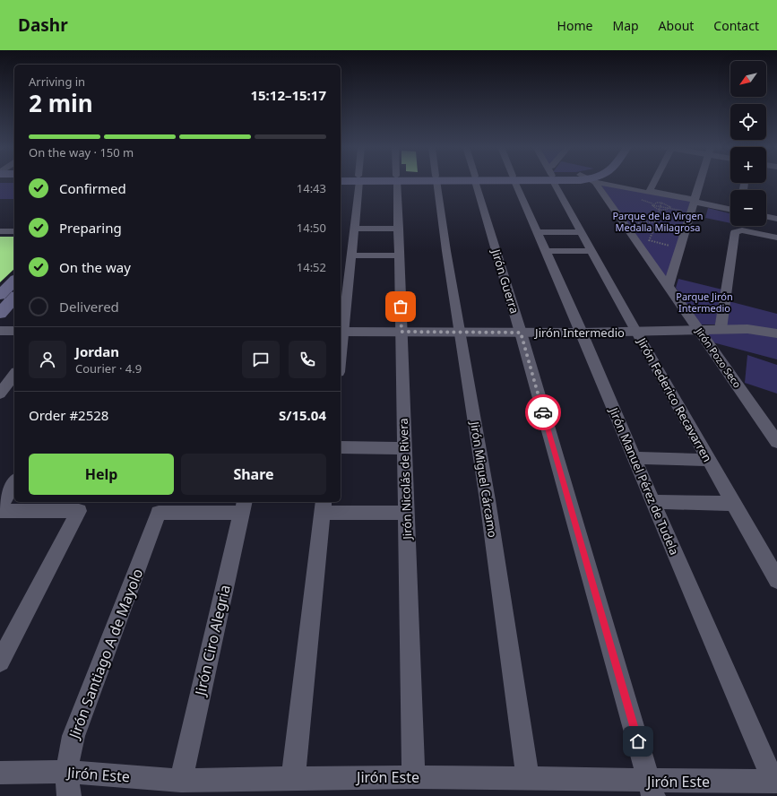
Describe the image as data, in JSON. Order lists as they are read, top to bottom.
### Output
{
  "streets": {
    "street": [
      "Jirón Guerra",
      "Jirón Intermedio",
      "Jirón Pozo Seco",
      "Jirón Federico Recavarren",
      "Jirón Nicolás de Rivera",
      "Jirón Miguel Cárcamo",
      "Jirón Manuel Pérez de Tudela",
      "Jirón Ciro Alegria",
      "Jirón Santiago A de Mayolo",
      "Jirón Este"
    ]
  },
  "crossings": [
    ["Jirón Guerra", "Jirón Intermedio"],
    ["Jirón Guerra", "Jirón Este"],
    ["Jirón Intermedio", "Jirón Pozo Seco"],
    ["Jirón Intermedio", "Jirón Federico Recavarren"],
    ["Jirón Intermedio", "Jirón Nicolás de Rivera"],
    ["Jirón Intermedio", "Jirón Miguel Cárcamo"],
    ["Jirón Intermedio", "Jirón Manuel Pérez de Tudela"],
    ["Jirón Nicolás de Rivera", "Jirón Este"],
    ["Jirón Miguel Cárcamo", "Jirón Este"],
    ["Jirón Manuel Pérez de Tudela", "Jirón Este"],
    ["Jirón Ciro Alegria", "Jirón Santiago A de Mayolo"],
    ["Jirón Ciro Alegria", "Jirón Este"],
    ["Jirón Santiago A de Mayolo", "Jirón Este"]
  ],
  "parks": ["Parque de la Virgen Medalla Milagrosa", "Parque Jirón Intermedio"],
  "north": "bottom left",
  "page": {
    "header": "Dashr",
    "nav": [
      "Home",
      "Map",
      "About",
      "Contact"
    ],
    "map_buttons": ["+", "−"],
    "heading": ["2 min", "Arriving in", "15:12–15:17"],
    "panel": [
      "Jordan",
      "Courier · 4.9",
      "Order #2528",
      "S/15.04"
    ],
    "bar": "On the way · 150 m",
    "list": [
      ["Confirmed", "14:43"],
      ["Preparing", "14:50"],
      ["On the way", "14:52"],
      "Delivered"
    ],
    "buttons": ["Help", "Share"]
  }
}
